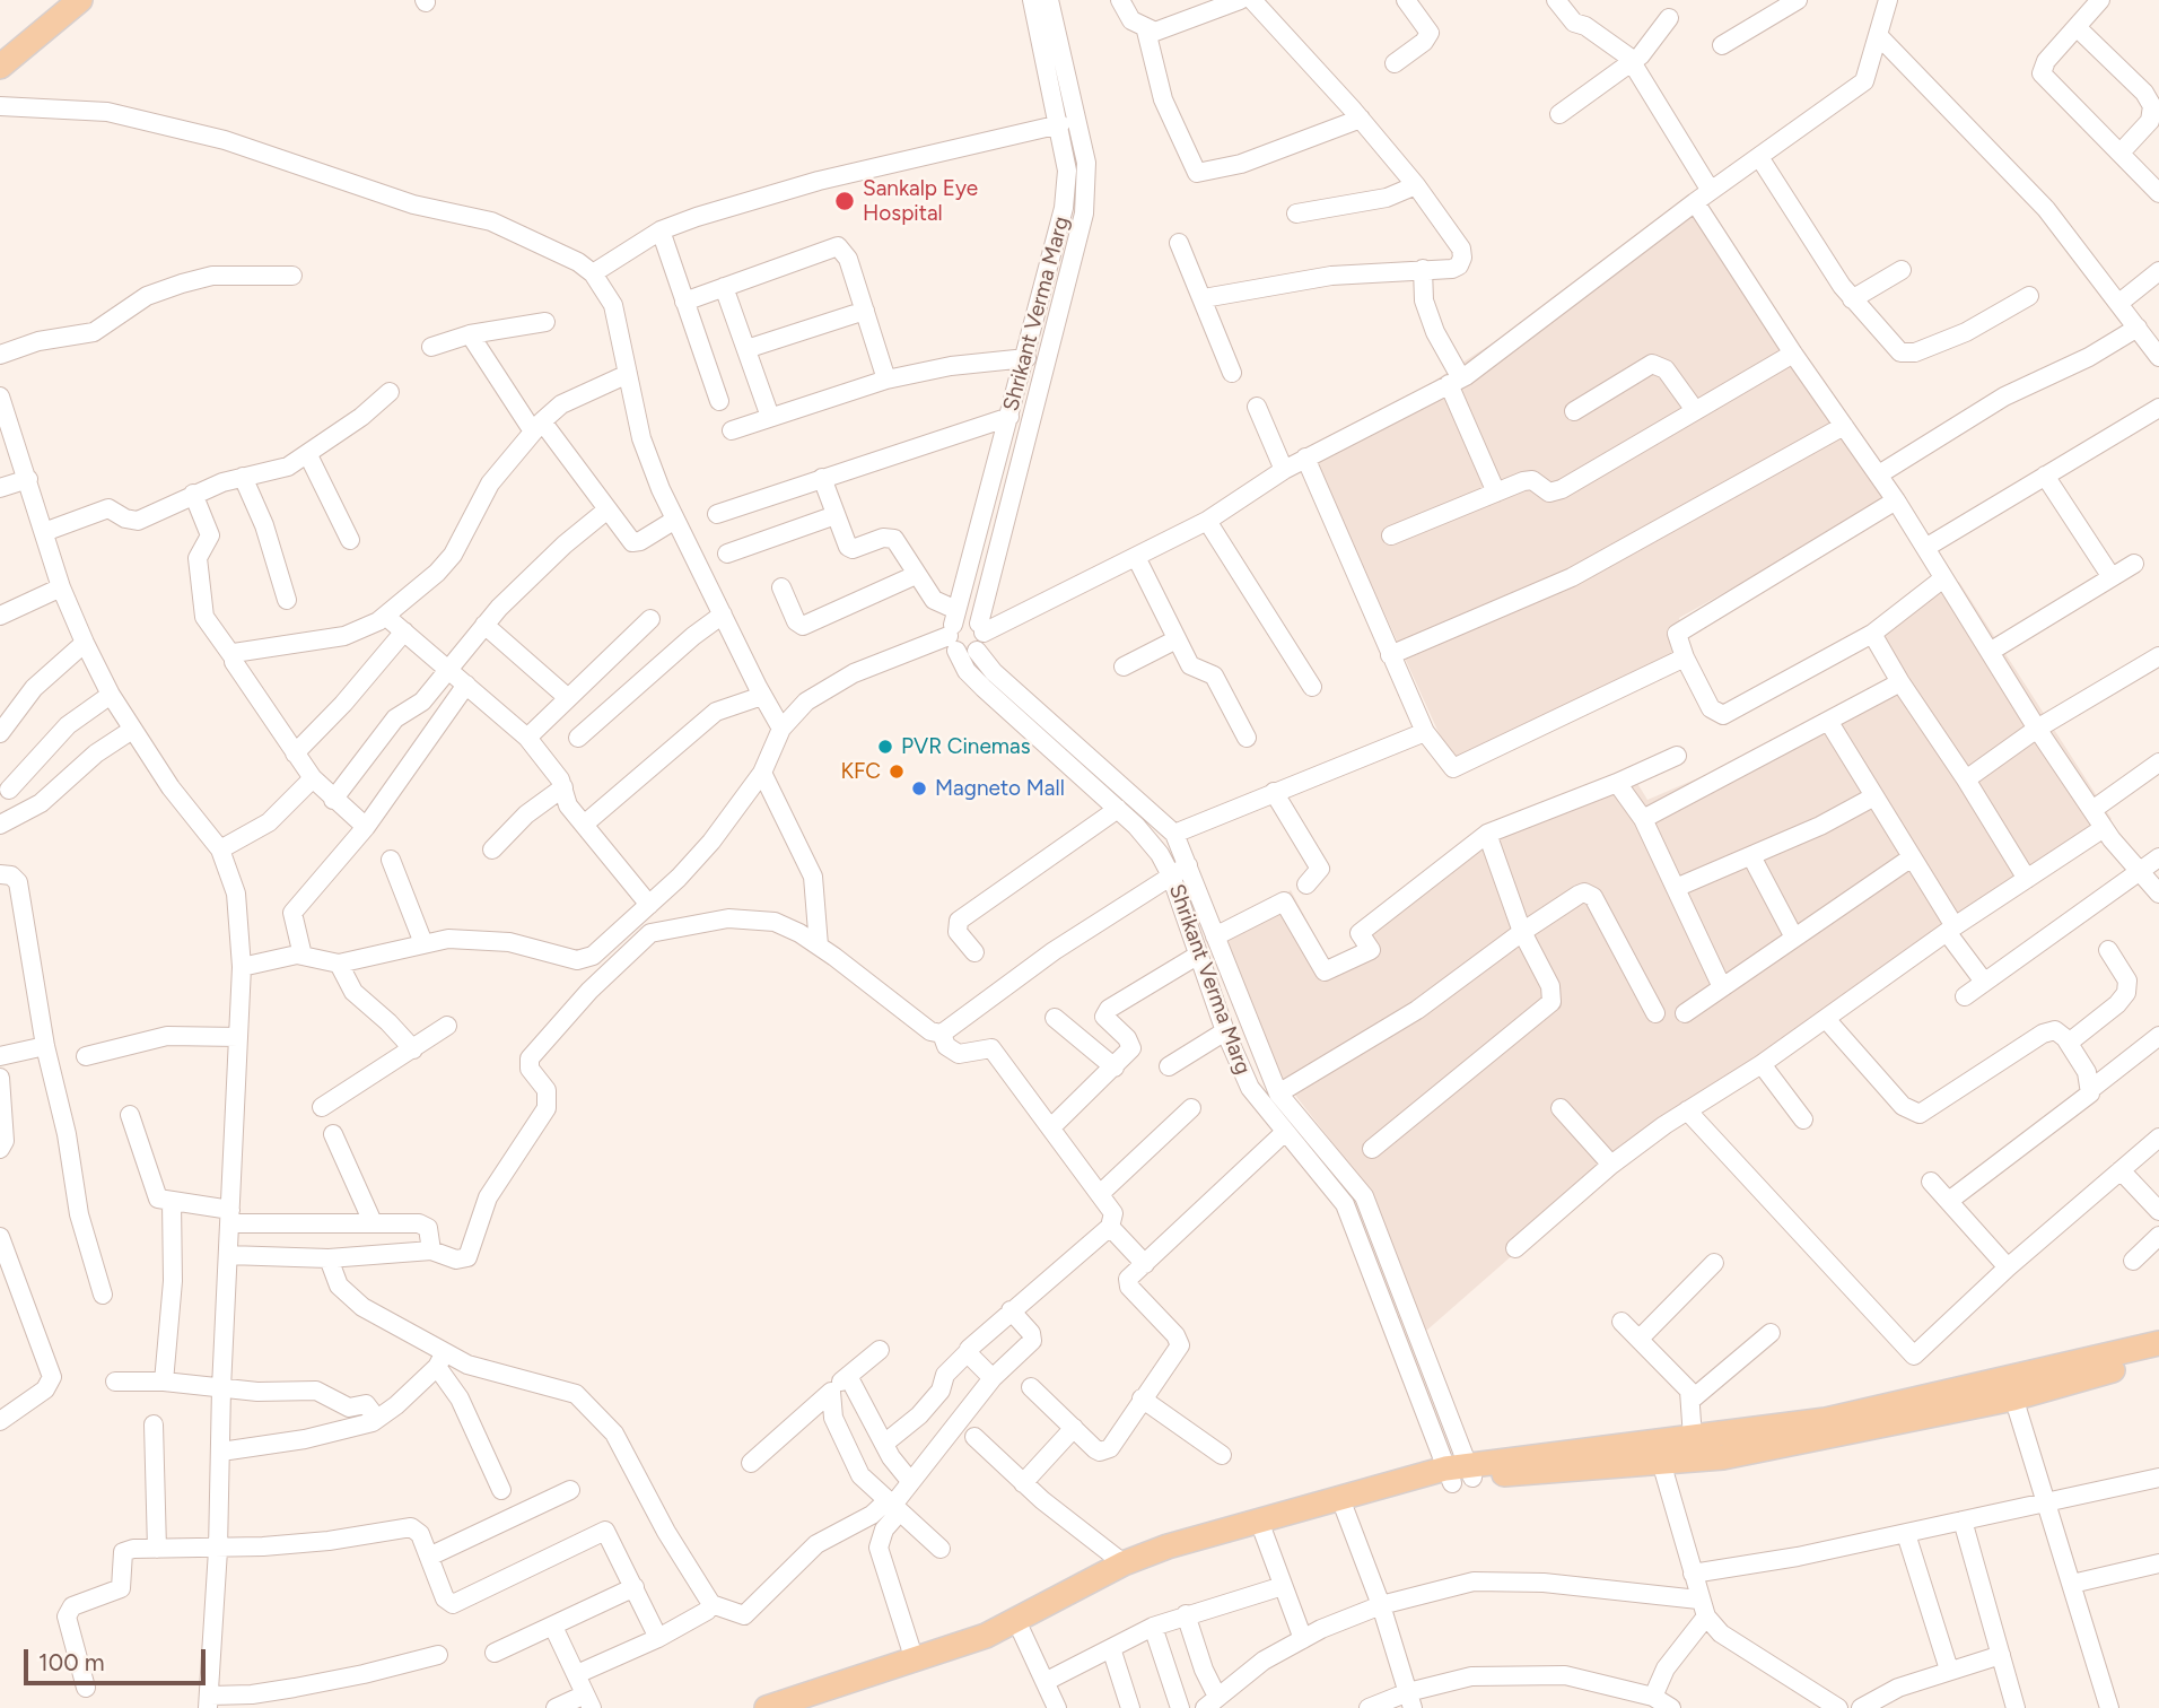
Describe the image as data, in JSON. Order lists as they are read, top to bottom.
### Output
{
  "streets": {
    "street": ["Shrikant Verma Marg"]
  },
  "places": [
    "Sankalp Eye Hospital",
    "PVR Cinemas",
    "KFC",
    "Magneto Mall"
  ],
  "scale_bar": "100 m"
}
